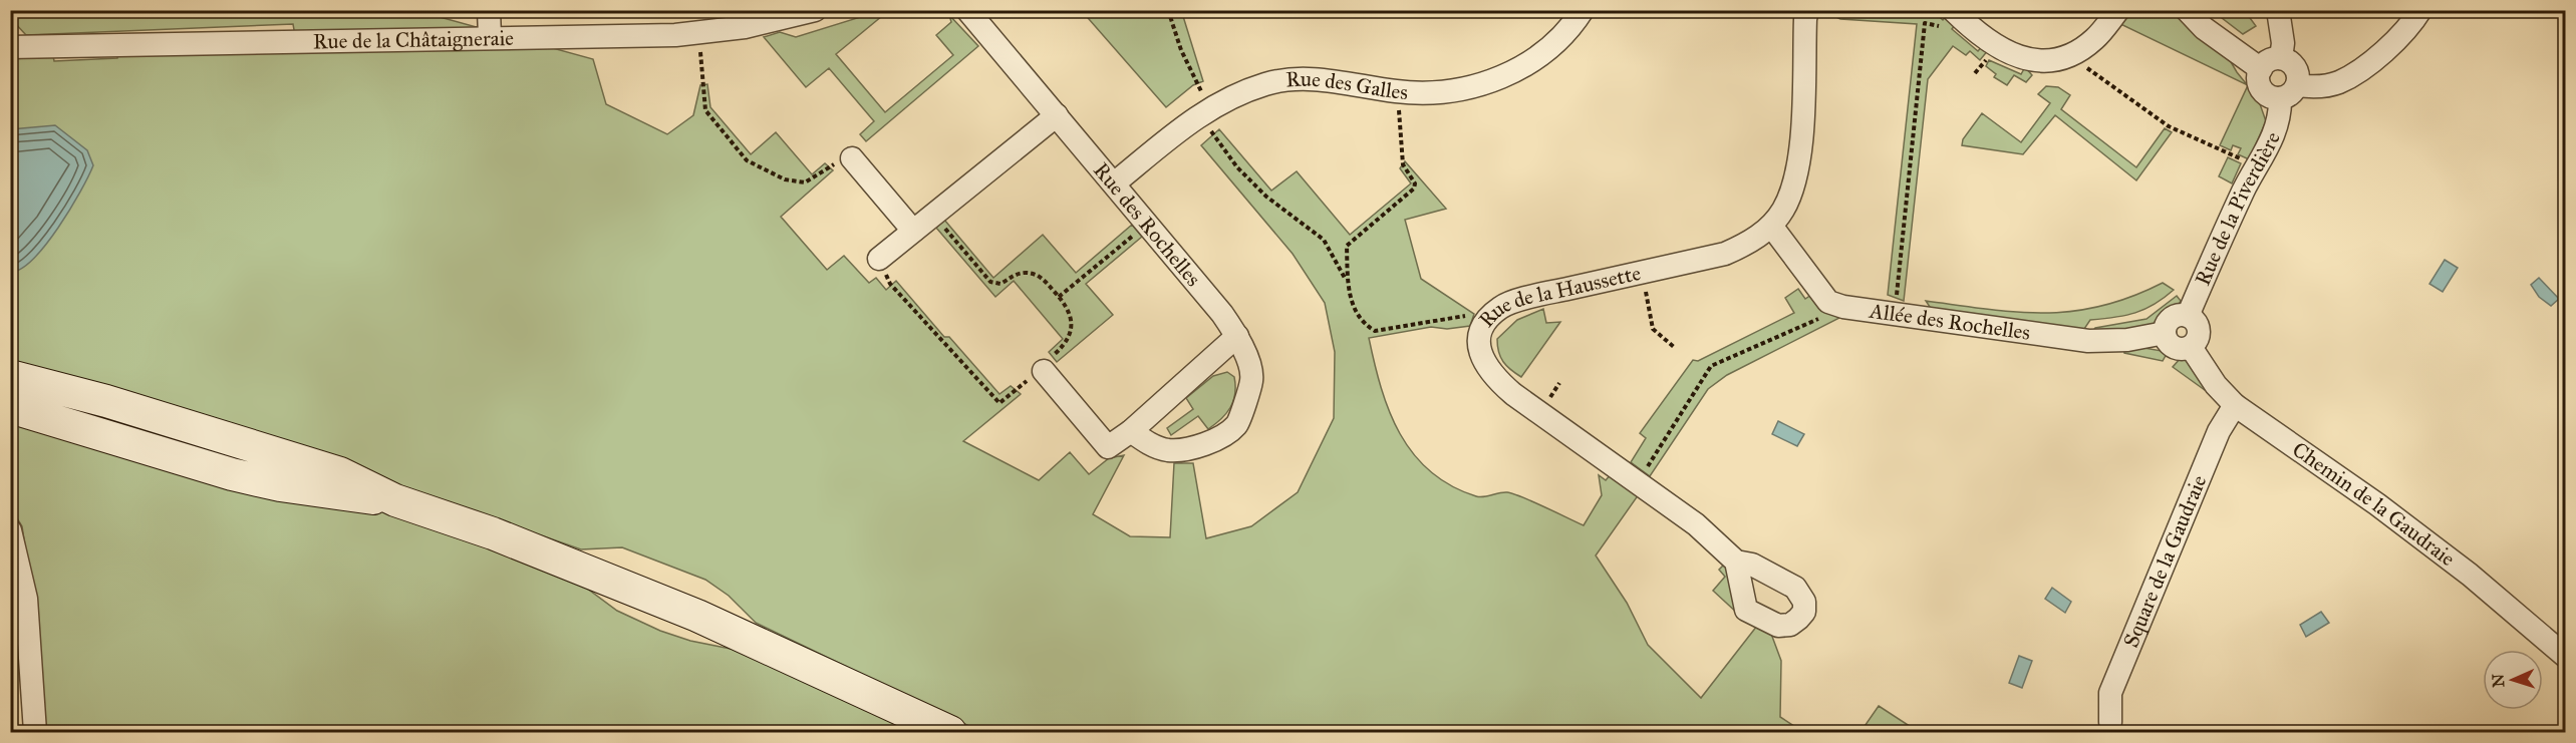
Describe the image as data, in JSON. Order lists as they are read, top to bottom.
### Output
{
  "streets": {
    "street": [
      "Rue de la Châtaigneraie",
      "Rue des Galles",
      "Rue de la Piverdière",
      "Rue des Rochelles",
      "Rue de la Haussette",
      "Allée des Rochelles",
      "Chemin de la Gaudraie",
      "Square de la Gaudraie"
    ]
  },
  "crossings": [
    ["Rue des Galles", "Rue des Rochelles"],
    ["Rue de la Piverdière", "Allée des Rochelles"],
    ["Rue de la Piverdière", "Chemin de la Gaudraie"],
    ["Rue de la Haussette", "Allée des Rochelles"],
    ["Allée des Rochelles", "Chemin de la Gaudraie"],
    ["Chemin de la Gaudraie", "Square de la Gaudraie"]
  ],
  "north": "left"
}
